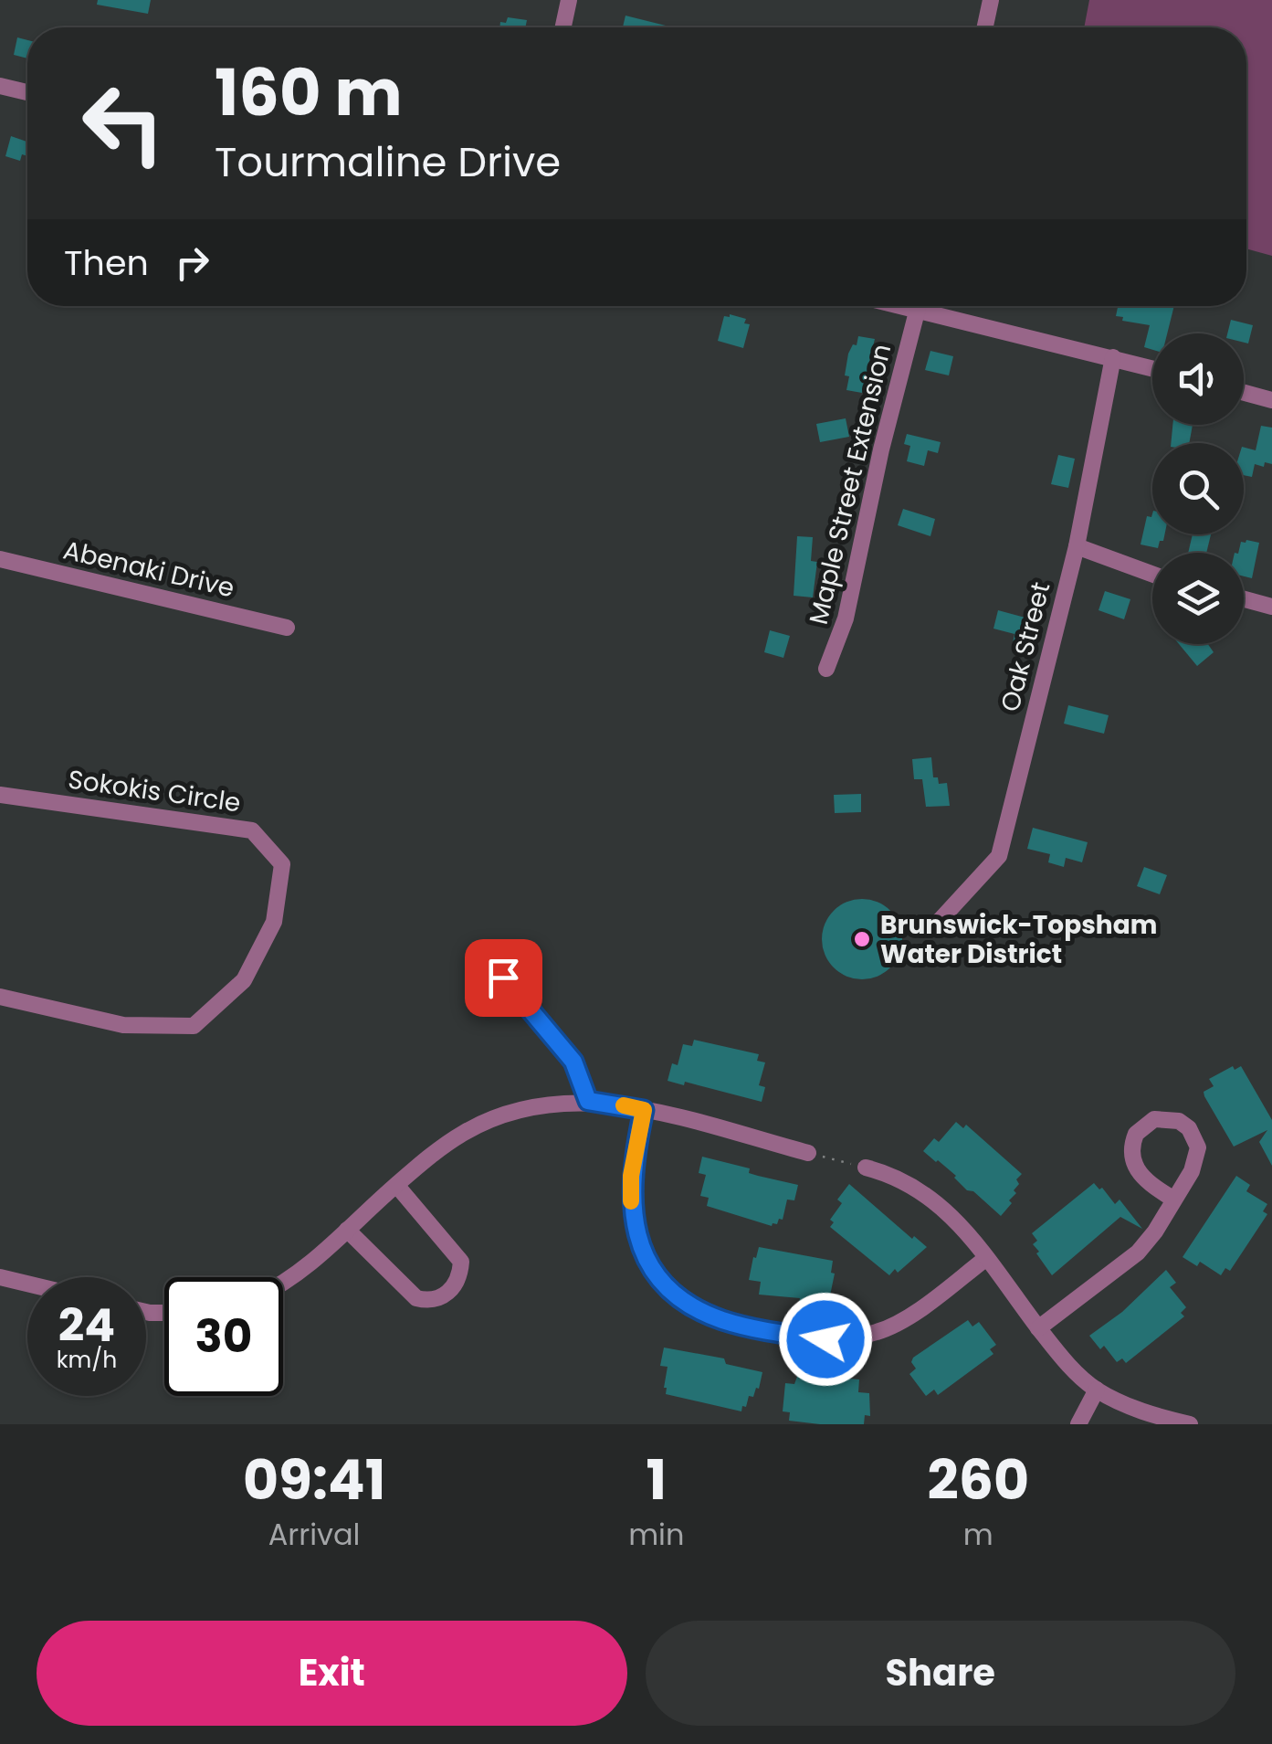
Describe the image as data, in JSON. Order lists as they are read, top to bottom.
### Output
{
  "streets": {
    "street": [
      "Maple Street Extension",
      "Abenaki Drive",
      "Oak Street",
      "Sokokis Circle"
    ]
  },
  "places": ["Brunswick-Topsham Water District"],
  "page": {
    "turn": ["160 m", "Tourmaline Drive"],
    "then": "Then",
    "speed": "24 km/h",
    "limit": "30",
    "eta": [
      "09:41",
      "Arrival",
      "1",
      "min",
      "260",
      "m"
    ],
    "buttons": ["Exit", "Share"]
  }
}
